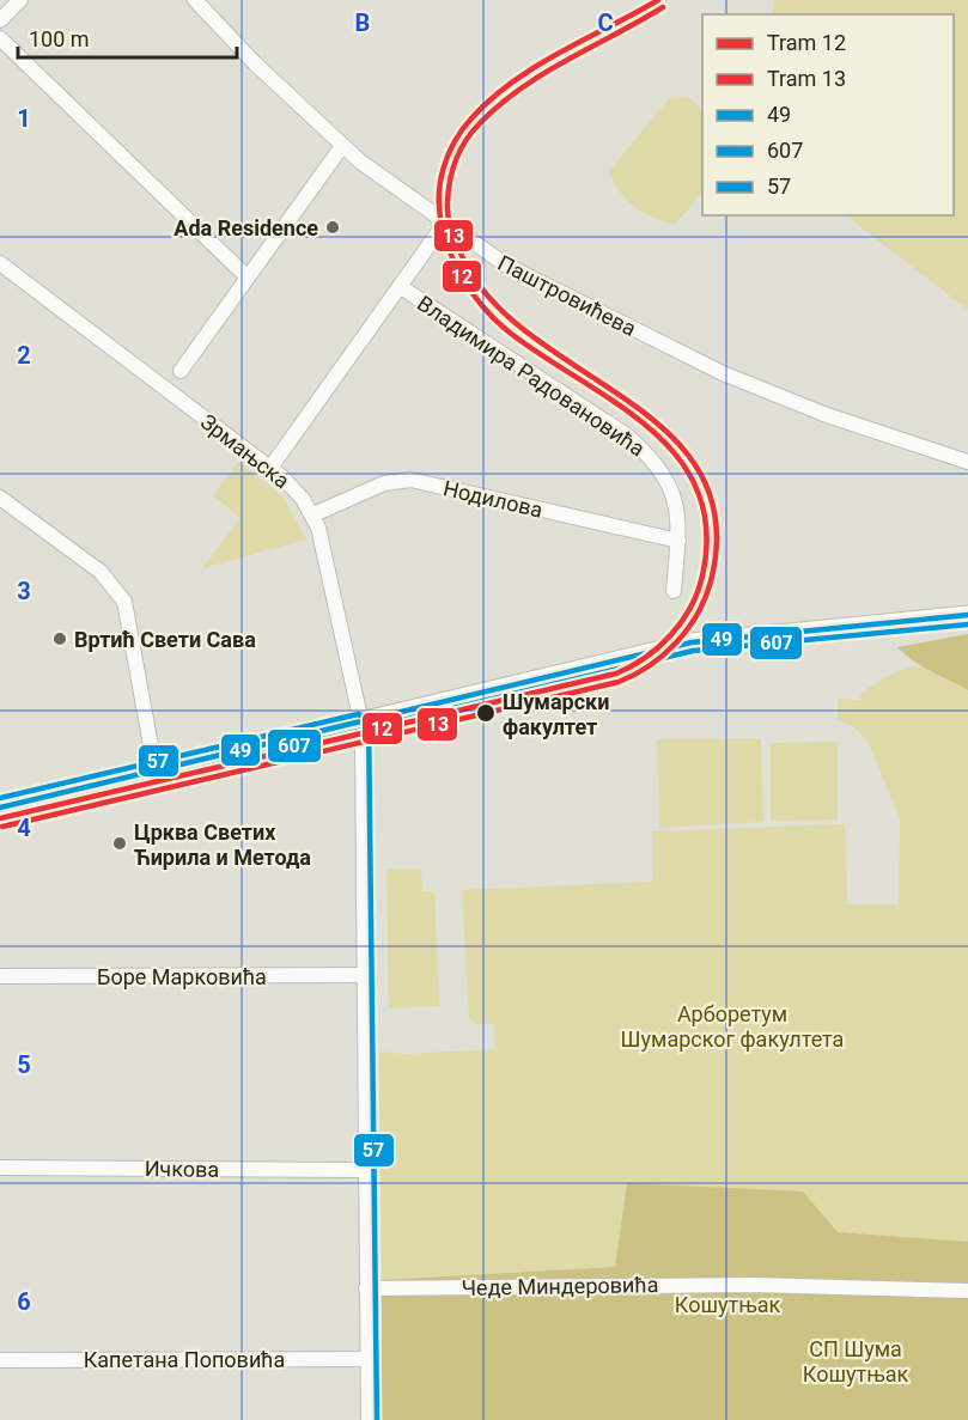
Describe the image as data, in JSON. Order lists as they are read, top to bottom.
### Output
{
  "streets": {
    "street": [
      "Паштровићева",
      "Владимира Радовановића",
      "Зрмањска",
      "Нодилова",
      "Боре Марковића",
      "Ичкова",
      "Чеде Миндеровића",
      "Капетана Поповића"
    ]
  },
  "crossings": [
    ["Владимира Радовановића", "Нодилова"],
    ["Зрмањска", "Нодилова"],
    ["Зрмањска", "Боре Марковића"],
    ["Зрмањска", "Ичкова"],
    ["Зрмањска", "Чеде Миндеровића"],
    ["Зрмањска", "Капетана Поповића"]
  ],
  "parks": ["Арборетум Шумарског факултета", "Кошутњак", "СП Шума Кошутњак"],
  "places": [
    "Ada Residence",
    "Вртић Свети Сава",
    "Шумарски факултет",
    "Црква Светих Ћирила и Метода"
  ],
  "lines": [
    "tram line 12",
    "tram line 13",
    "transit line 49",
    "transit line 607",
    "transit line 57"
  ],
  "legend": [
    "Tram 12",
    "Tram 13",
    "49",
    "607",
    "57"
  ],
  "scale_bar": "100 m",
  "grid": {
    "columns": ["B", "C"],
    "rows": [
      "1",
      "2",
      "3",
      "4",
      "5",
      "6"
    ]
  }
}
